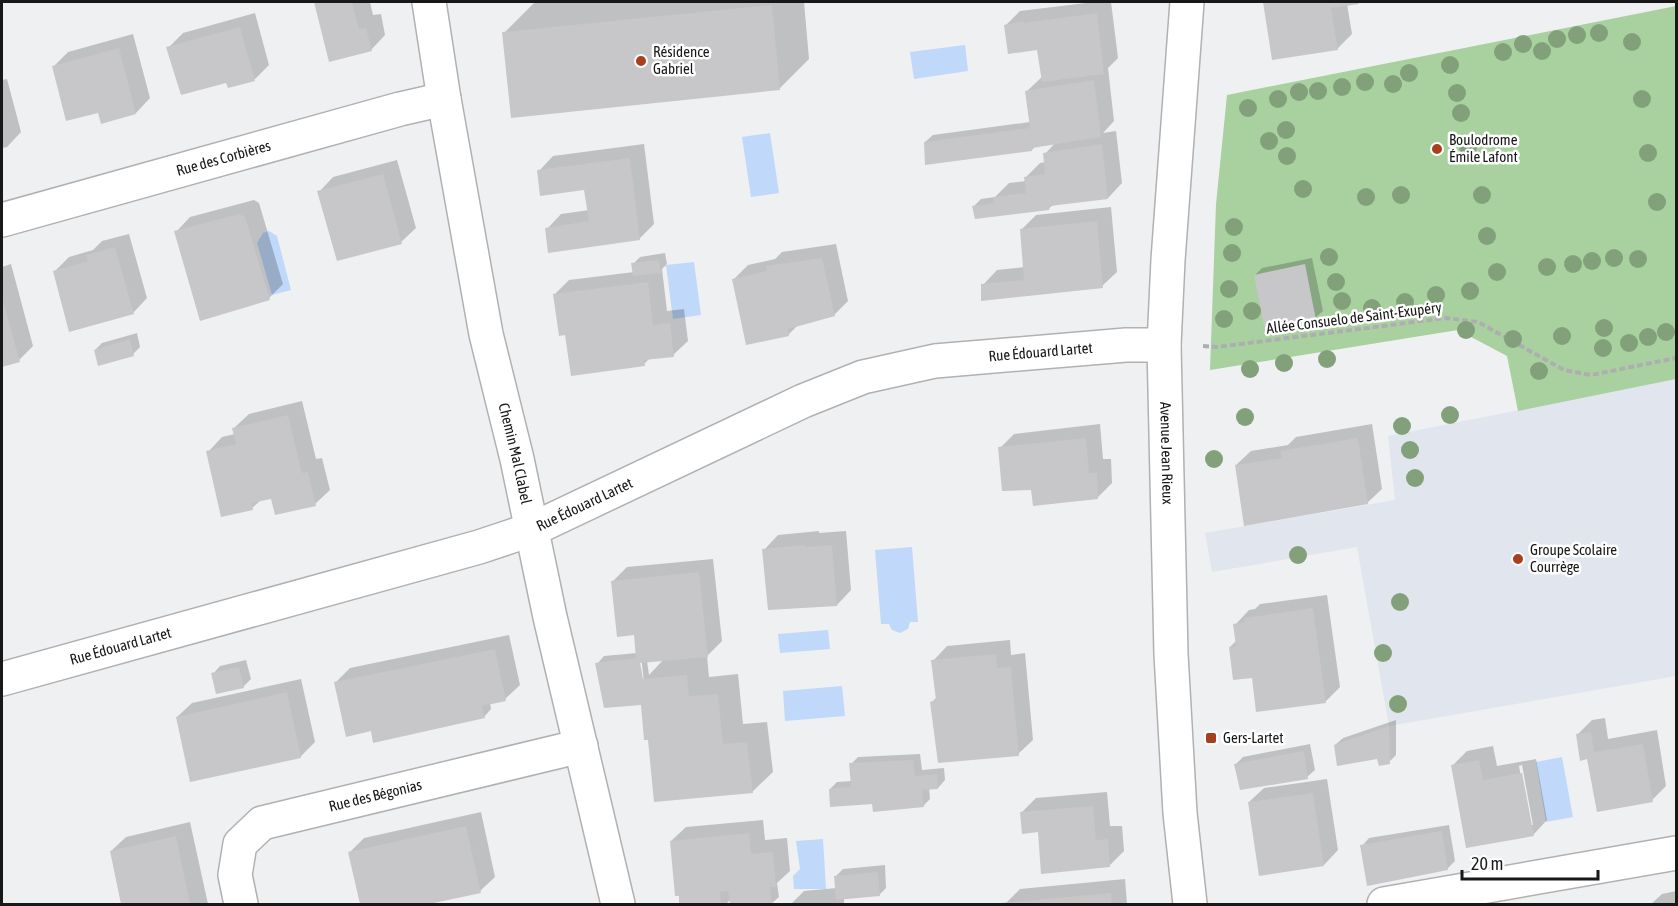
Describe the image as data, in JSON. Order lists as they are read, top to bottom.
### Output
{
  "streets": {
    "street": [
      "Rue des Corbières",
      "Rue Édouard Lartet",
      "Avenue Jean Rieux",
      "Chemin Mal Clabel",
      "Rue des Bégonias"
    ],
    "path": ["Allée Consuelo de Saint-Exupéry"]
  },
  "crossings": [
    ["Rue des Corbières", "Chemin Mal Clabel"],
    ["Allée Consuelo de Saint-Exupéry", "Rue Édouard Lartet"],
    ["Allée Consuelo de Saint-Exupéry", "Avenue Jean Rieux"],
    ["Rue Édouard Lartet", "Avenue Jean Rieux"],
    ["Rue Édouard Lartet", "Chemin Mal Clabel"],
    ["Chemin Mal Clabel", "Rue des Bégonias"]
  ],
  "places": {
    "other": ["Résidence Gabriel", "Boulodrome Émile Lafont", "Groupe Scolaire Courrège"],
    "transit": ["Gers-Lartet"]
  },
  "scale_bar": "20 m"
}
